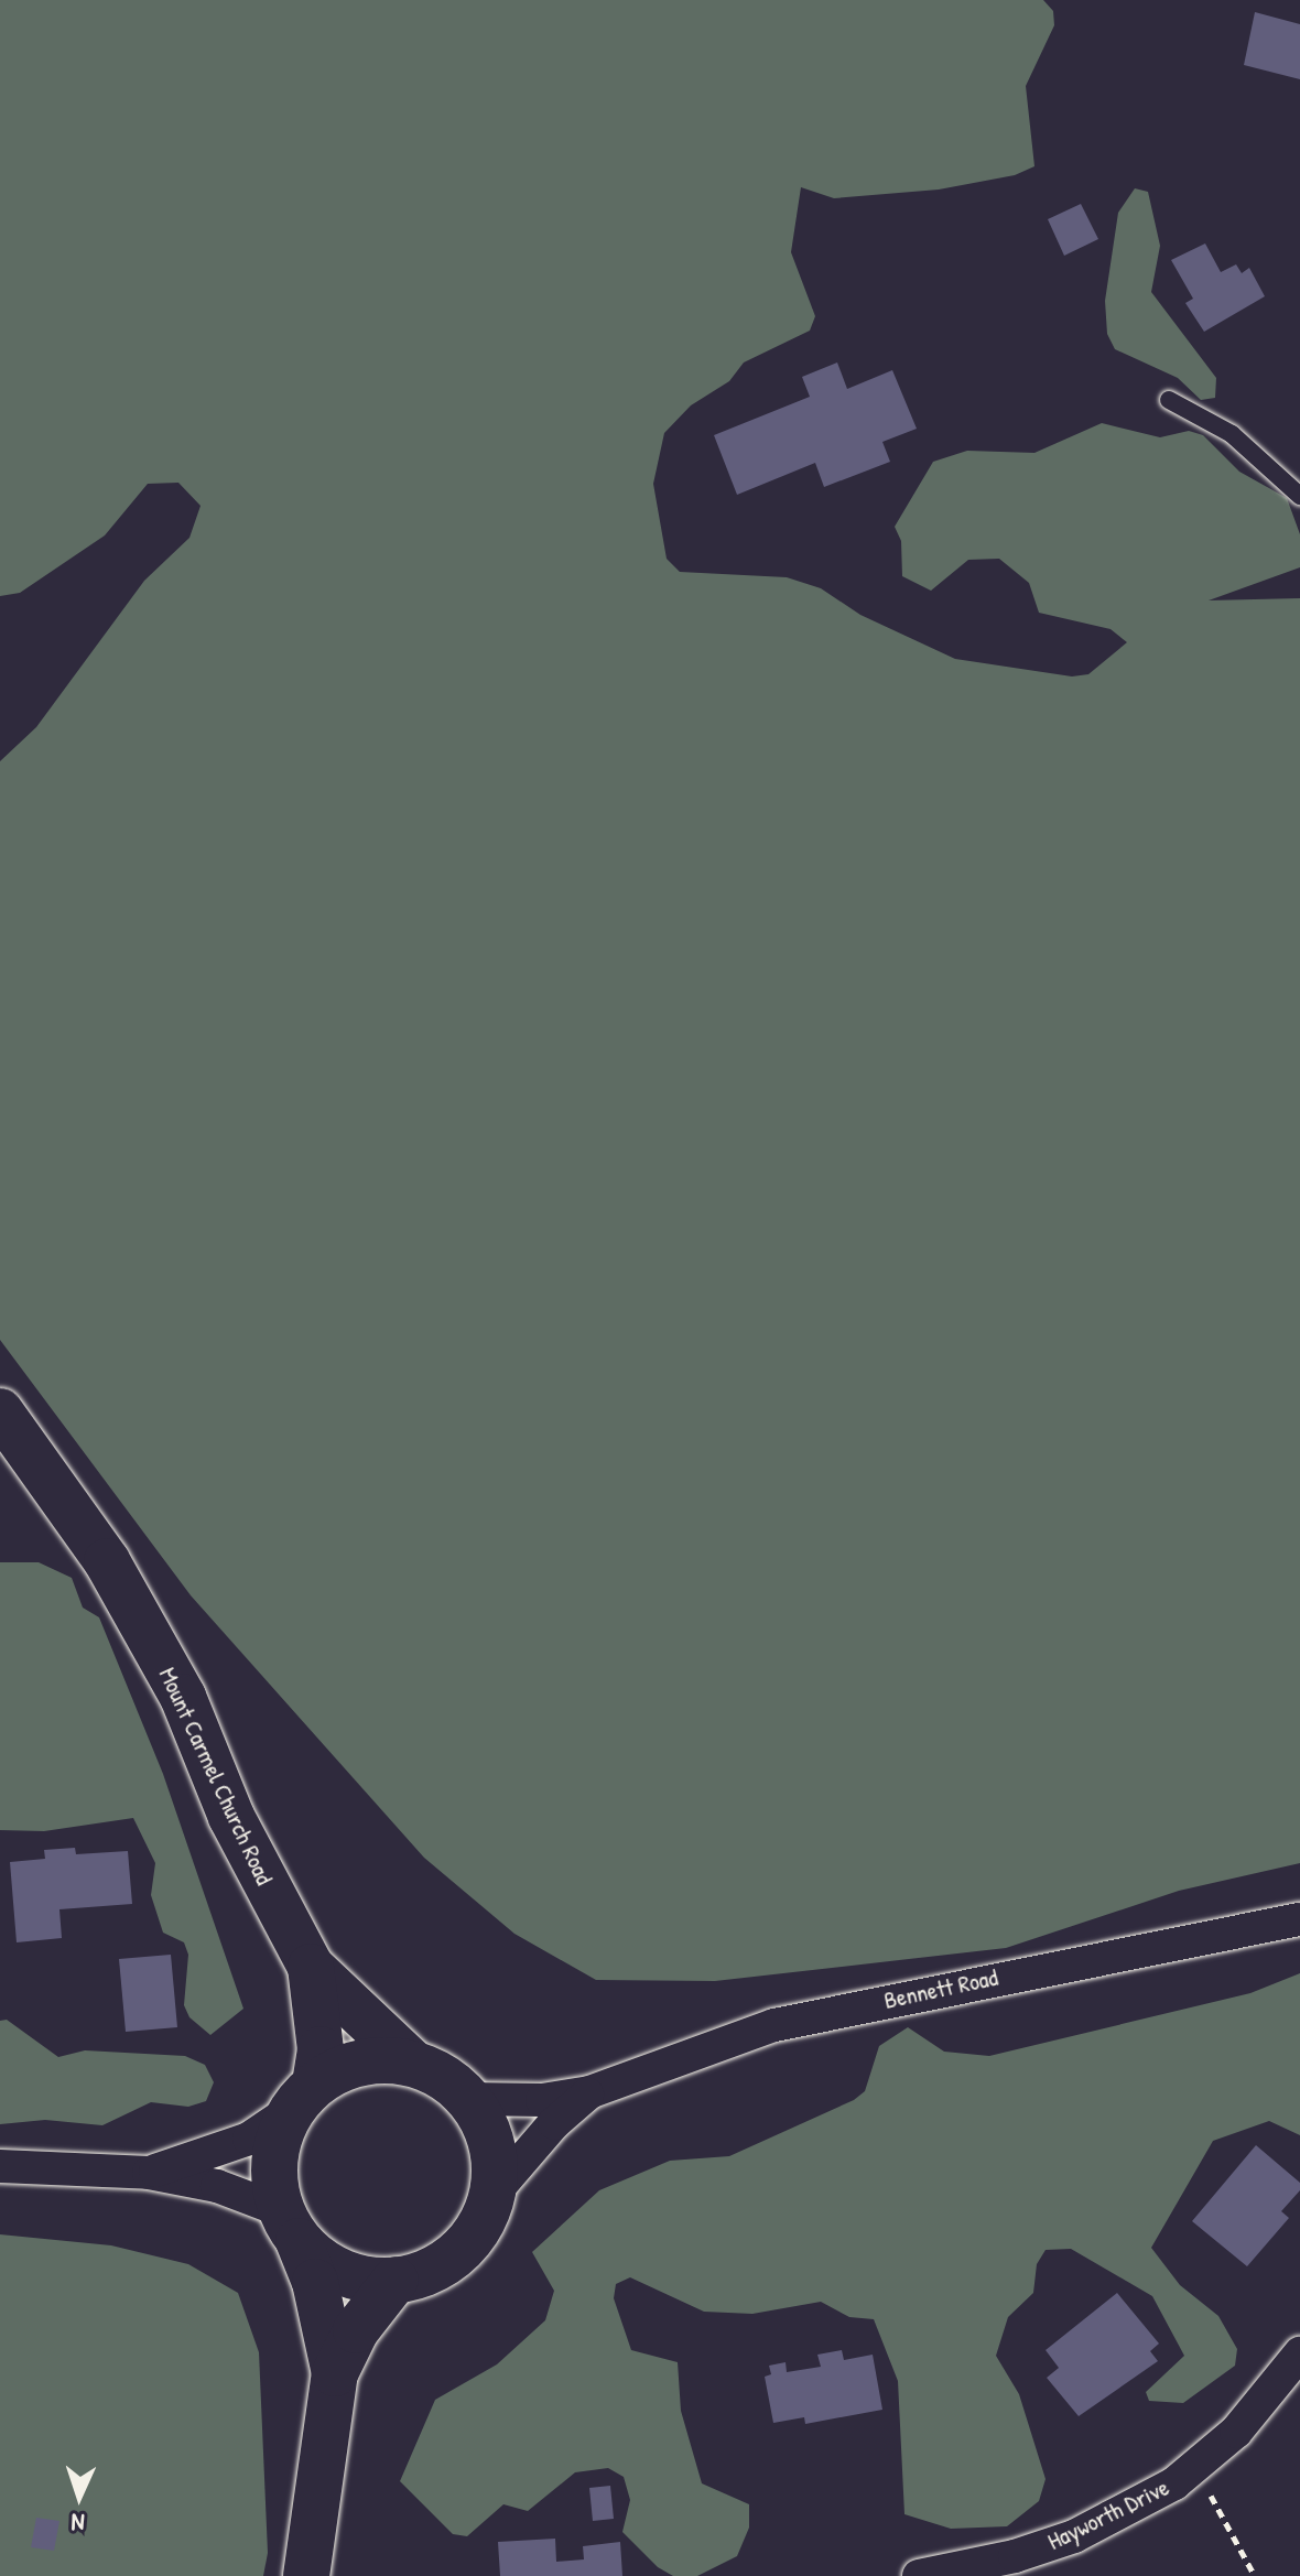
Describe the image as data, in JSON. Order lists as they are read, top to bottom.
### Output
{
  "streets": {
    "main road": ["Mount Carmel Church Road"],
    "street": ["Bennett Road", "Hayworth Drive"]
  },
  "crossings": [
    ["Mount Carmel Church Road", "Bennett Road"]
  ],
  "north": "bottom"
}
